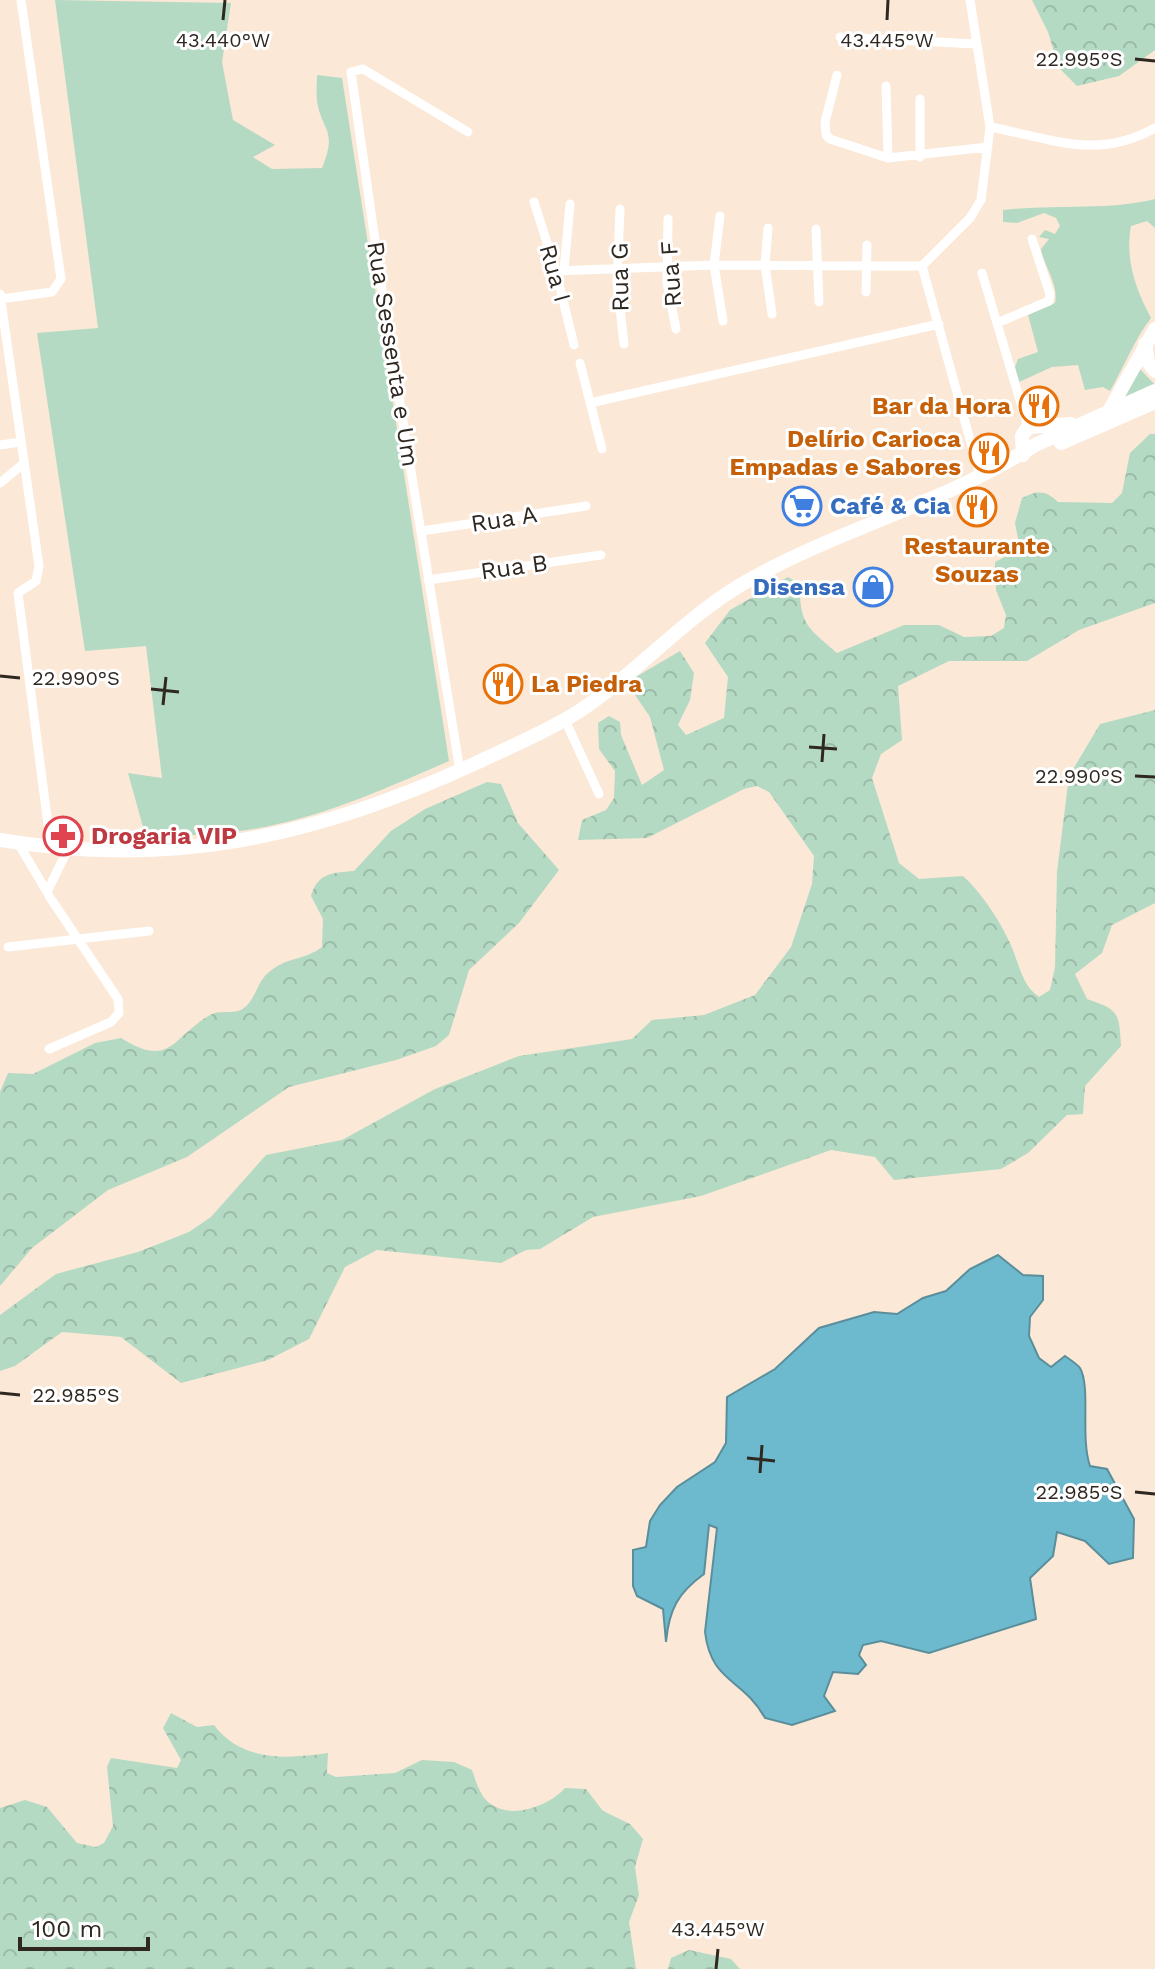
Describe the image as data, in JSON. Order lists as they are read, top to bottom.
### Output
{
  "streets": {
    "street": [
      "Rua I",
      "Rua F",
      "Rua G",
      "Rua Sessenta e Um",
      "Rua A",
      "Rua B"
    ]
  },
  "crossings": [
    ["Rua Sessenta e Um", "Rua A"],
    ["Rua Sessenta e Um", "Rua B"]
  ],
  "places": {
    "restaurant": [
      "Bar da Hora",
      "Delírio Carioca Empadas e Sabores",
      "Restaurante Souzas",
      "La Piedra"
    ],
    "supermarket": ["Café & Cia"],
    "shop": ["Disensa"],
    "pharmacy": ["Drogaria VIP"]
  },
  "scale_bar": "100 m",
  "coordinates": [
    "43.440°W",
    "43.445°W",
    "22.995°S",
    "22.990°S",
    "22.985°S"
  ]
}
